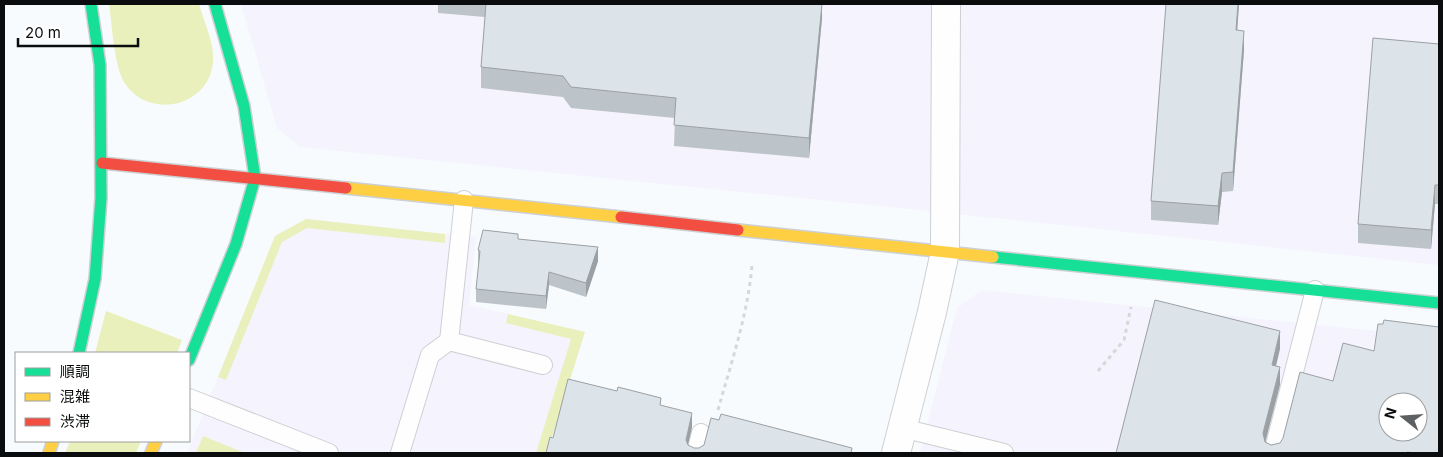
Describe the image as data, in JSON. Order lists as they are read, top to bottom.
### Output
{
  "legend": ["順調", "混雑", "渋滞"],
  "scale_bar": "20 m",
  "north": "left"
}
